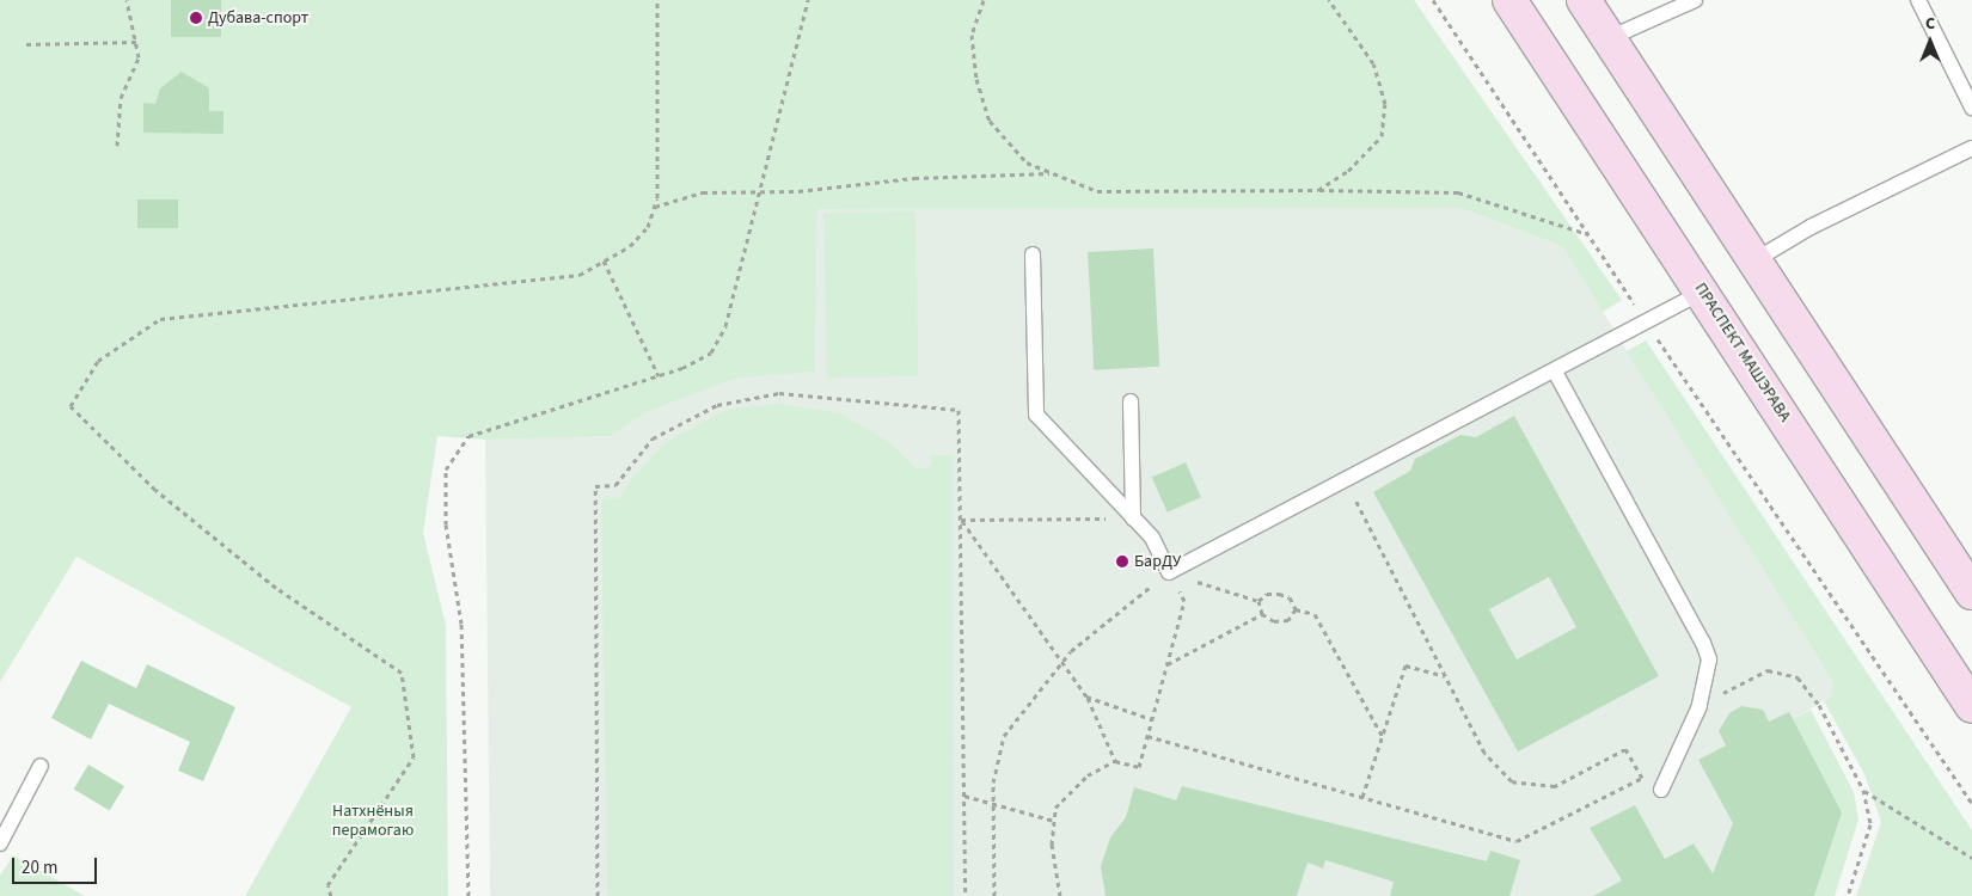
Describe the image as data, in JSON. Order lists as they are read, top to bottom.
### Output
{
  "streets": {
    "main road": ["ПРАСПЕКТ МАШЭРАВА"]
  },
  "parks": ["Натхнёныя перамогаю"],
  "places": ["Дубава-спорт", "БарДУ"],
  "scale_bar": "20 m",
  "north": "top"
}
